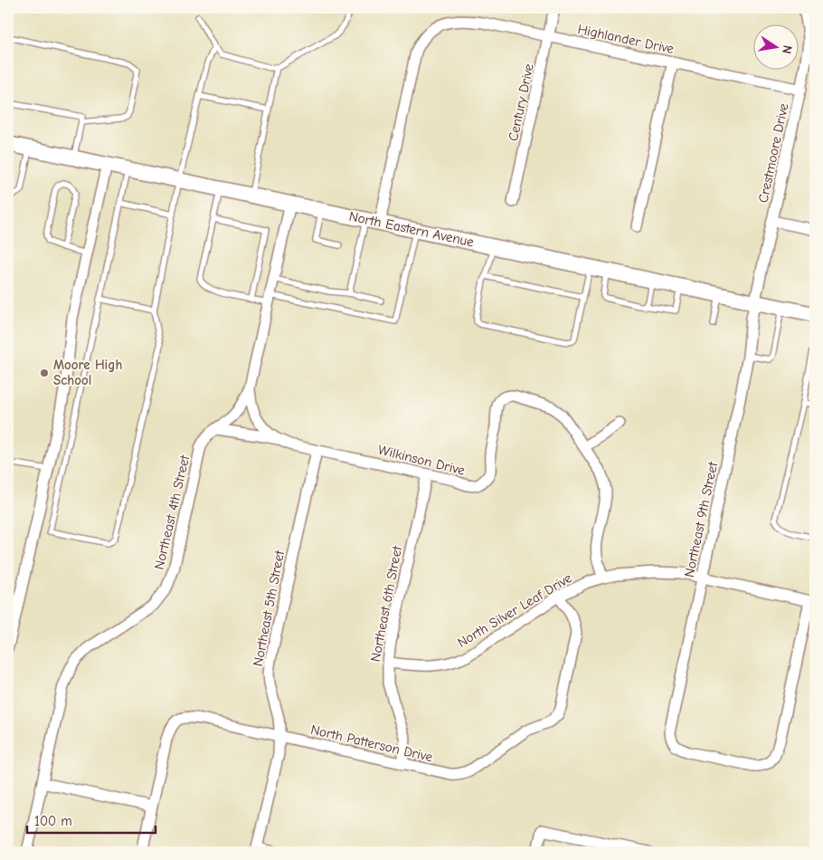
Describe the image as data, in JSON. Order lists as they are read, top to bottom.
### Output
{
  "streets": {
    "main road": ["North Eastern Avenue"],
    "street": [
      "Highlander Drive",
      "Century Drive",
      "Crestmoore Drive",
      "Wilkinson Drive",
      "Northeast 4th Street",
      "Northeast 9th Street",
      "Northeast 6th Street",
      "Northeast 5th Street",
      "North Silver Leaf Drive",
      "North Patterson Drive"
    ]
  },
  "crossings": [
    ["Highlander Drive", "Century Drive"],
    ["Highlander Drive", "Crestmoore Drive"],
    ["Highlander Drive", "North Eastern Avenue"],
    ["Crestmoore Drive", "North Eastern Avenue"],
    ["Crestmoore Drive", "Northeast 9th Street"],
    ["North Eastern Avenue", "Northeast 4th Street"],
    ["North Eastern Avenue", "Northeast 9th Street"],
    ["Wilkinson Drive", "Northeast 4th Street"],
    ["Wilkinson Drive", "Northeast 6th Street"],
    ["Wilkinson Drive", "Northeast 5th Street"],
    ["Wilkinson Drive", "North Silver Leaf Drive"],
    ["Northeast 9th Street", "North Silver Leaf Drive"],
    ["Northeast 6th Street", "North Silver Leaf Drive"],
    ["Northeast 6th Street", "North Patterson Drive"],
    ["Northeast 5th Street", "North Patterson Drive"],
    ["North Silver Leaf Drive", "North Patterson Drive"]
  ],
  "places": ["Moore High School"],
  "scale_bar": "100 m",
  "north": "right"
}
